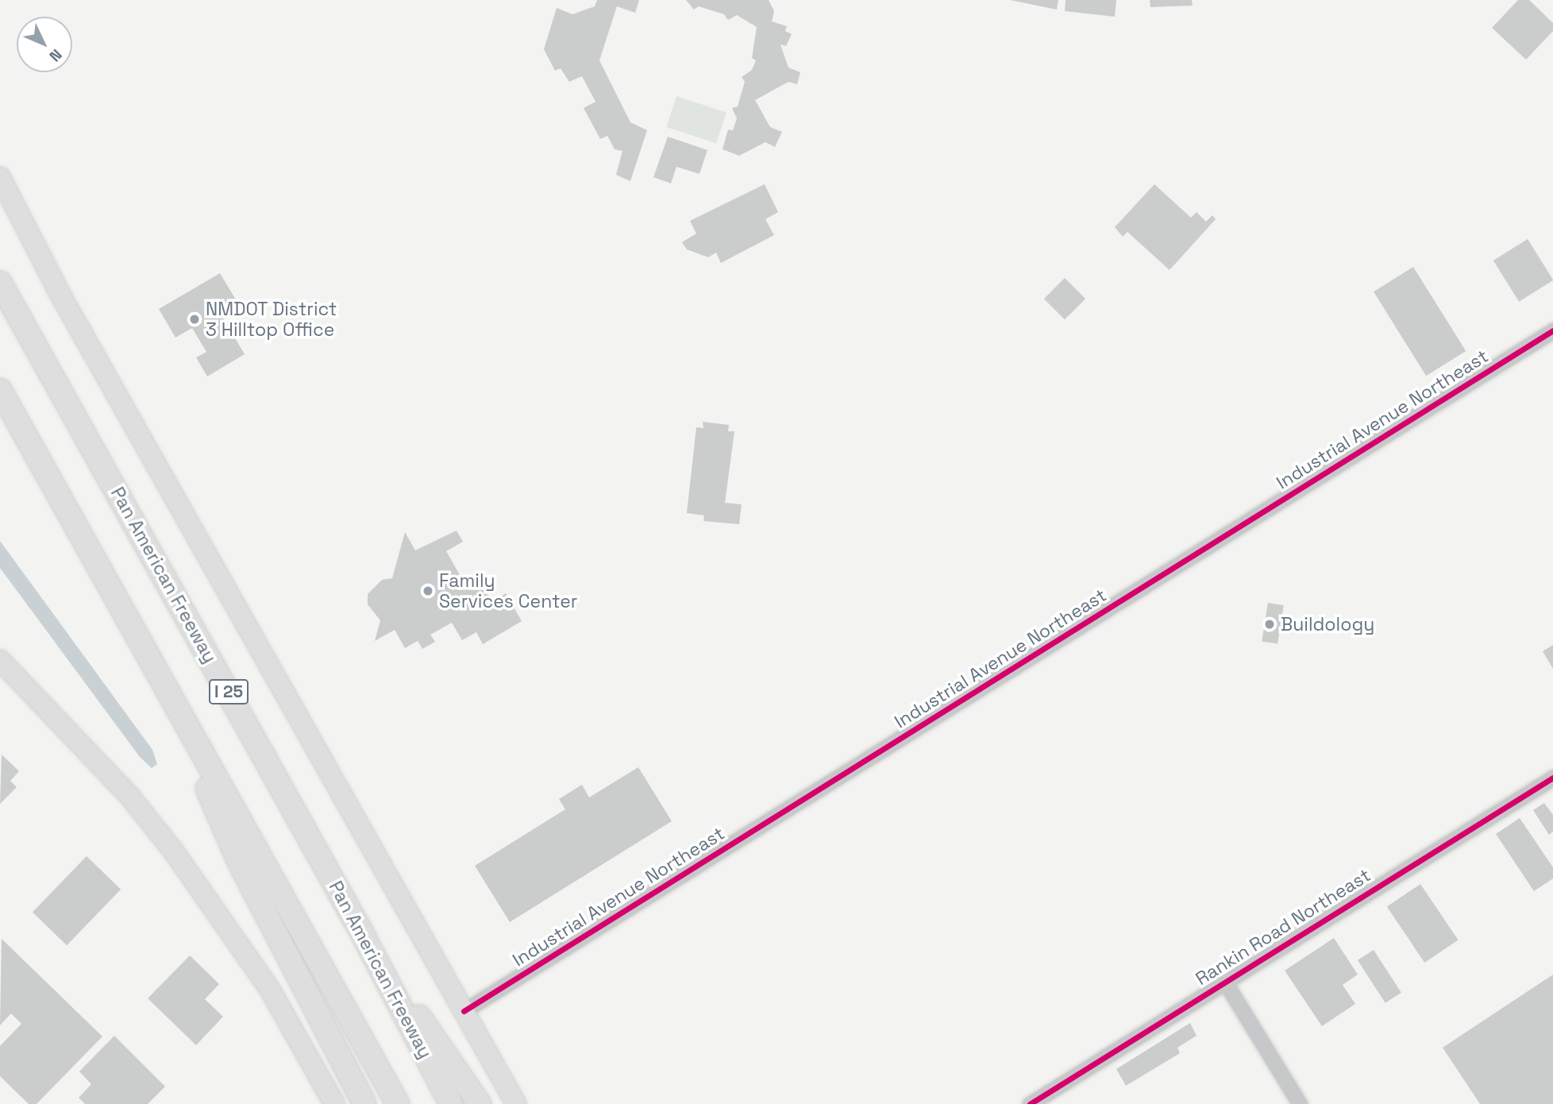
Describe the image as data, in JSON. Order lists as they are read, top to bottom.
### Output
{
  "streets": {
    "highway": ["Pan American Freeway", "I 25"],
    "street": ["Industrial Avenue Northeast", "Rankin Road Northeast"]
  },
  "places": ["NMDOT District 3 Hilltop Office", "Family Services Center", "Buildology"],
  "north": "bottom right"
}
